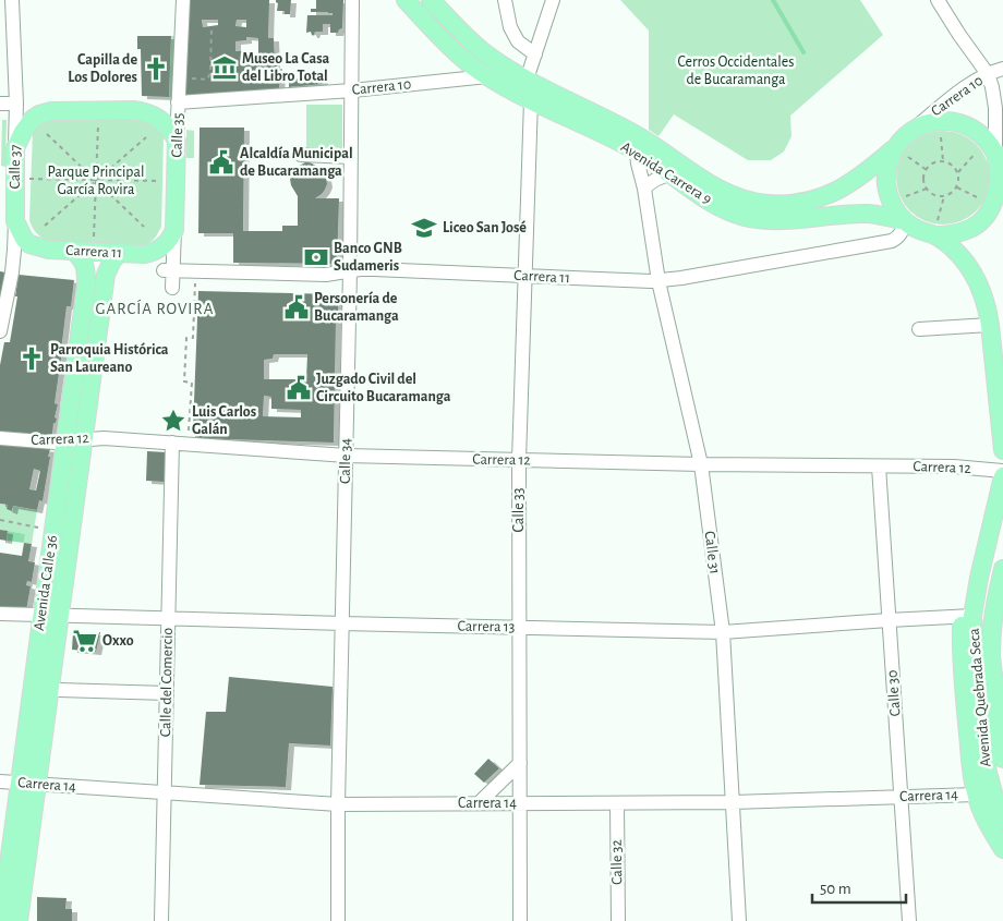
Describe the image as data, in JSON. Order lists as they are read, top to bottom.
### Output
{
  "streets": {
    "main road": [
      "Calle 35",
      "Calle 37",
      "Avenida Carrera 9",
      "Carrera 11",
      "Avenida Calle 36",
      "Avenida Quebrada Seca"
    ],
    "street": [
      "Carrera 10",
      "Carrera 12",
      "Calle 34",
      "Calle 33",
      "Calle 31",
      "Carrera 13",
      "Calle del Comercio",
      "Calle 30",
      "Carrera 14",
      "Calle 32"
    ]
  },
  "crossings": [
    ["Carrera 10", "Calle 35"],
    ["Carrera 10", "Avenida Carrera 9"],
    ["Carrera 10", "Calle 34"],
    ["Calle 35", "Calle 37"],
    ["Calle 35", "Carrera 11"],
    ["Calle 35", "Avenida Calle 36"],
    ["Calle 37", "Carrera 11"],
    ["Calle 37", "Avenida Calle 36"],
    ["Avenida Carrera 9", "Carrera 11"],
    ["Avenida Carrera 9", "Calle 33"],
    ["Avenida Carrera 9", "Calle 31"],
    ["Carrera 11", "Calle 34"],
    ["Carrera 11", "Calle 33"],
    ["Carrera 11", "Calle 31"],
    ["Carrera 11", "Avenida Calle 36"],
    ["Carrera 12", "Calle 34"],
    ["Carrera 12", "Calle 33"],
    ["Carrera 12", "Calle 31"],
    ["Carrera 12", "Avenida Calle 36"],
    ["Carrera 12", "Calle del Comercio"],
    ["Carrera 12", "Calle 30"],
    ["Calle 34", "Carrera 13"],
    ["Calle 34", "Carrera 14"],
    ["Calle 33", "Carrera 13"],
    ["Calle 33", "Carrera 14"],
    ["Calle 31", "Carrera 13"],
    ["Calle 31", "Carrera 14"],
    ["Avenida Calle 36", "Carrera 13"],
    ["Avenida Calle 36", "Carrera 14"],
    ["Carrera 13", "Calle del Comercio"],
    ["Carrera 13", "Calle 30"],
    ["Carrera 13", "Avenida Quebrada Seca"],
    ["Calle del Comercio", "Carrera 14"],
    ["Calle 30", "Carrera 14"],
    ["Carrera 14", "Calle 32"]
  ],
  "districts": ["GARCÍA ROVIRA"],
  "parks": ["Cerros Occidentales de Bucaramanga", "Parque Principal García Rovira"],
  "places": {
    "museum": ["Museo La Casa del Libro Total"],
    "church": ["Capilla de Los Dolores", "Parroquia Histórica San Laureano"],
    "public building": ["Alcaldía Municipal de Bucaramanga", "Personería de Bucaramanga", "Juzgado Civil del Circuito Bucaramanga"],
    "school or university": ["Liceo San José"],
    "bank": ["Banco GNB Sudameris"],
    "place": ["Luis Carlos Galán"],
    "supermarket": ["Oxxo"]
  },
  "scale_bar": "50 m"
}
